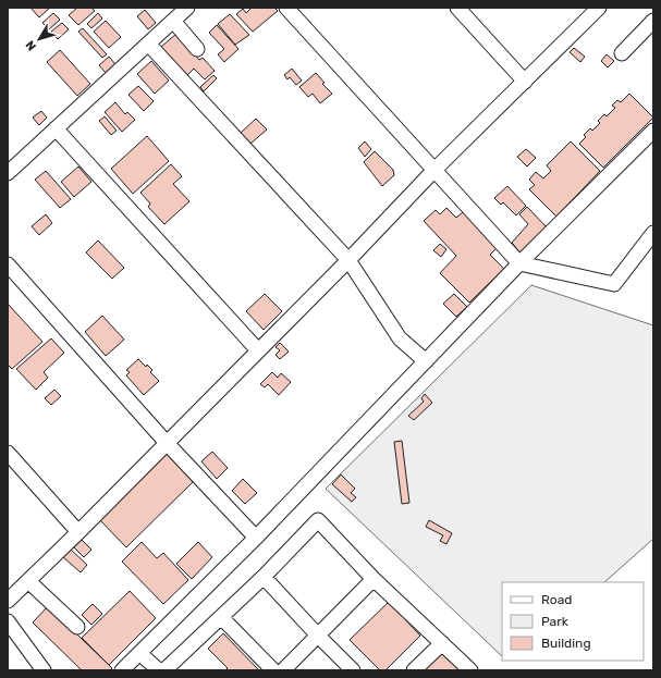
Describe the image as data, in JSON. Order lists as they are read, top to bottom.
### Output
{
  "legend": ["Road", "Park", "Building"],
  "north": "bottom left"
}
